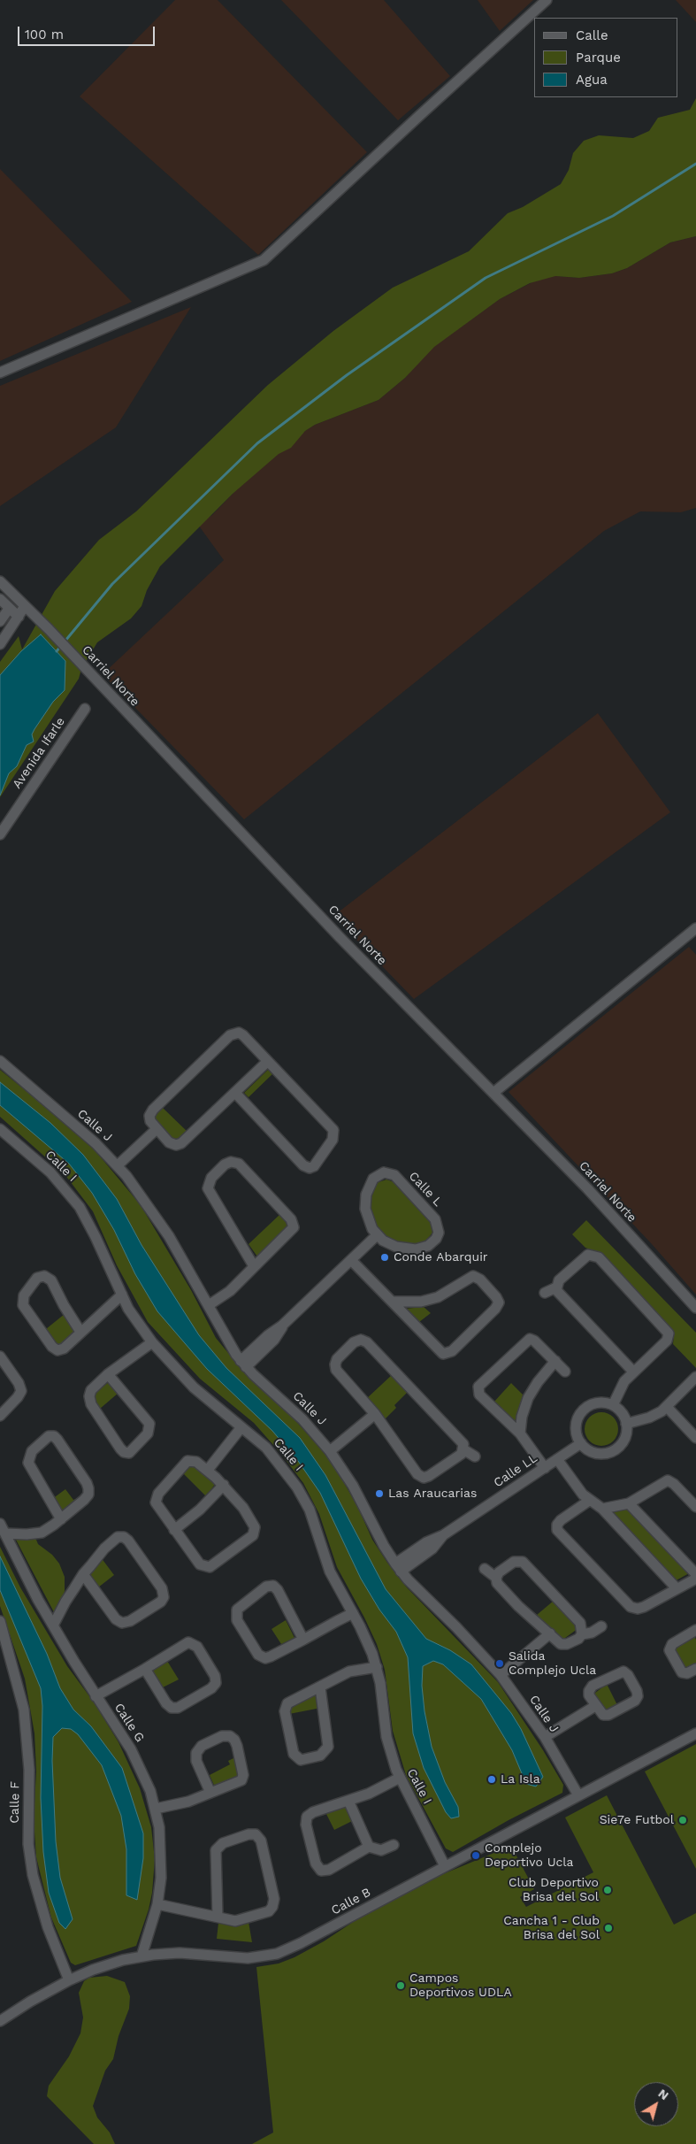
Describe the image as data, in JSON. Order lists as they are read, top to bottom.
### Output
{
  "streets": {
    "street": [
      "Carriel Norte",
      "Avenida Ifarle",
      "Calle J",
      "Calle I",
      "Calle L",
      "Calle LL",
      "Calle G",
      "Calle F",
      "Calle B"
    ]
  },
  "crossings": [
    ["Calle J", "Calle LL"],
    ["Calle J", "Calle B"],
    ["Calle I", "Calle B"],
    ["Calle G", "Calle B"],
    ["Calle F", "Calle B"]
  ],
  "places": [
    "Conde Abarquir",
    "Las Araucarias",
    "Salida Complejo Ucla",
    "La Isla",
    "Sie7e Futbol",
    "Complejo Deportivo Ucla",
    "Club Deportivo Brisa del Sol",
    "Cancha 1 - Club Brisa del Sol",
    "Campos Deportivos UDLA"
  ],
  "legend": ["Calle", "Parque", "Agua"],
  "scale_bar": "100 m",
  "north": "top right"
}
